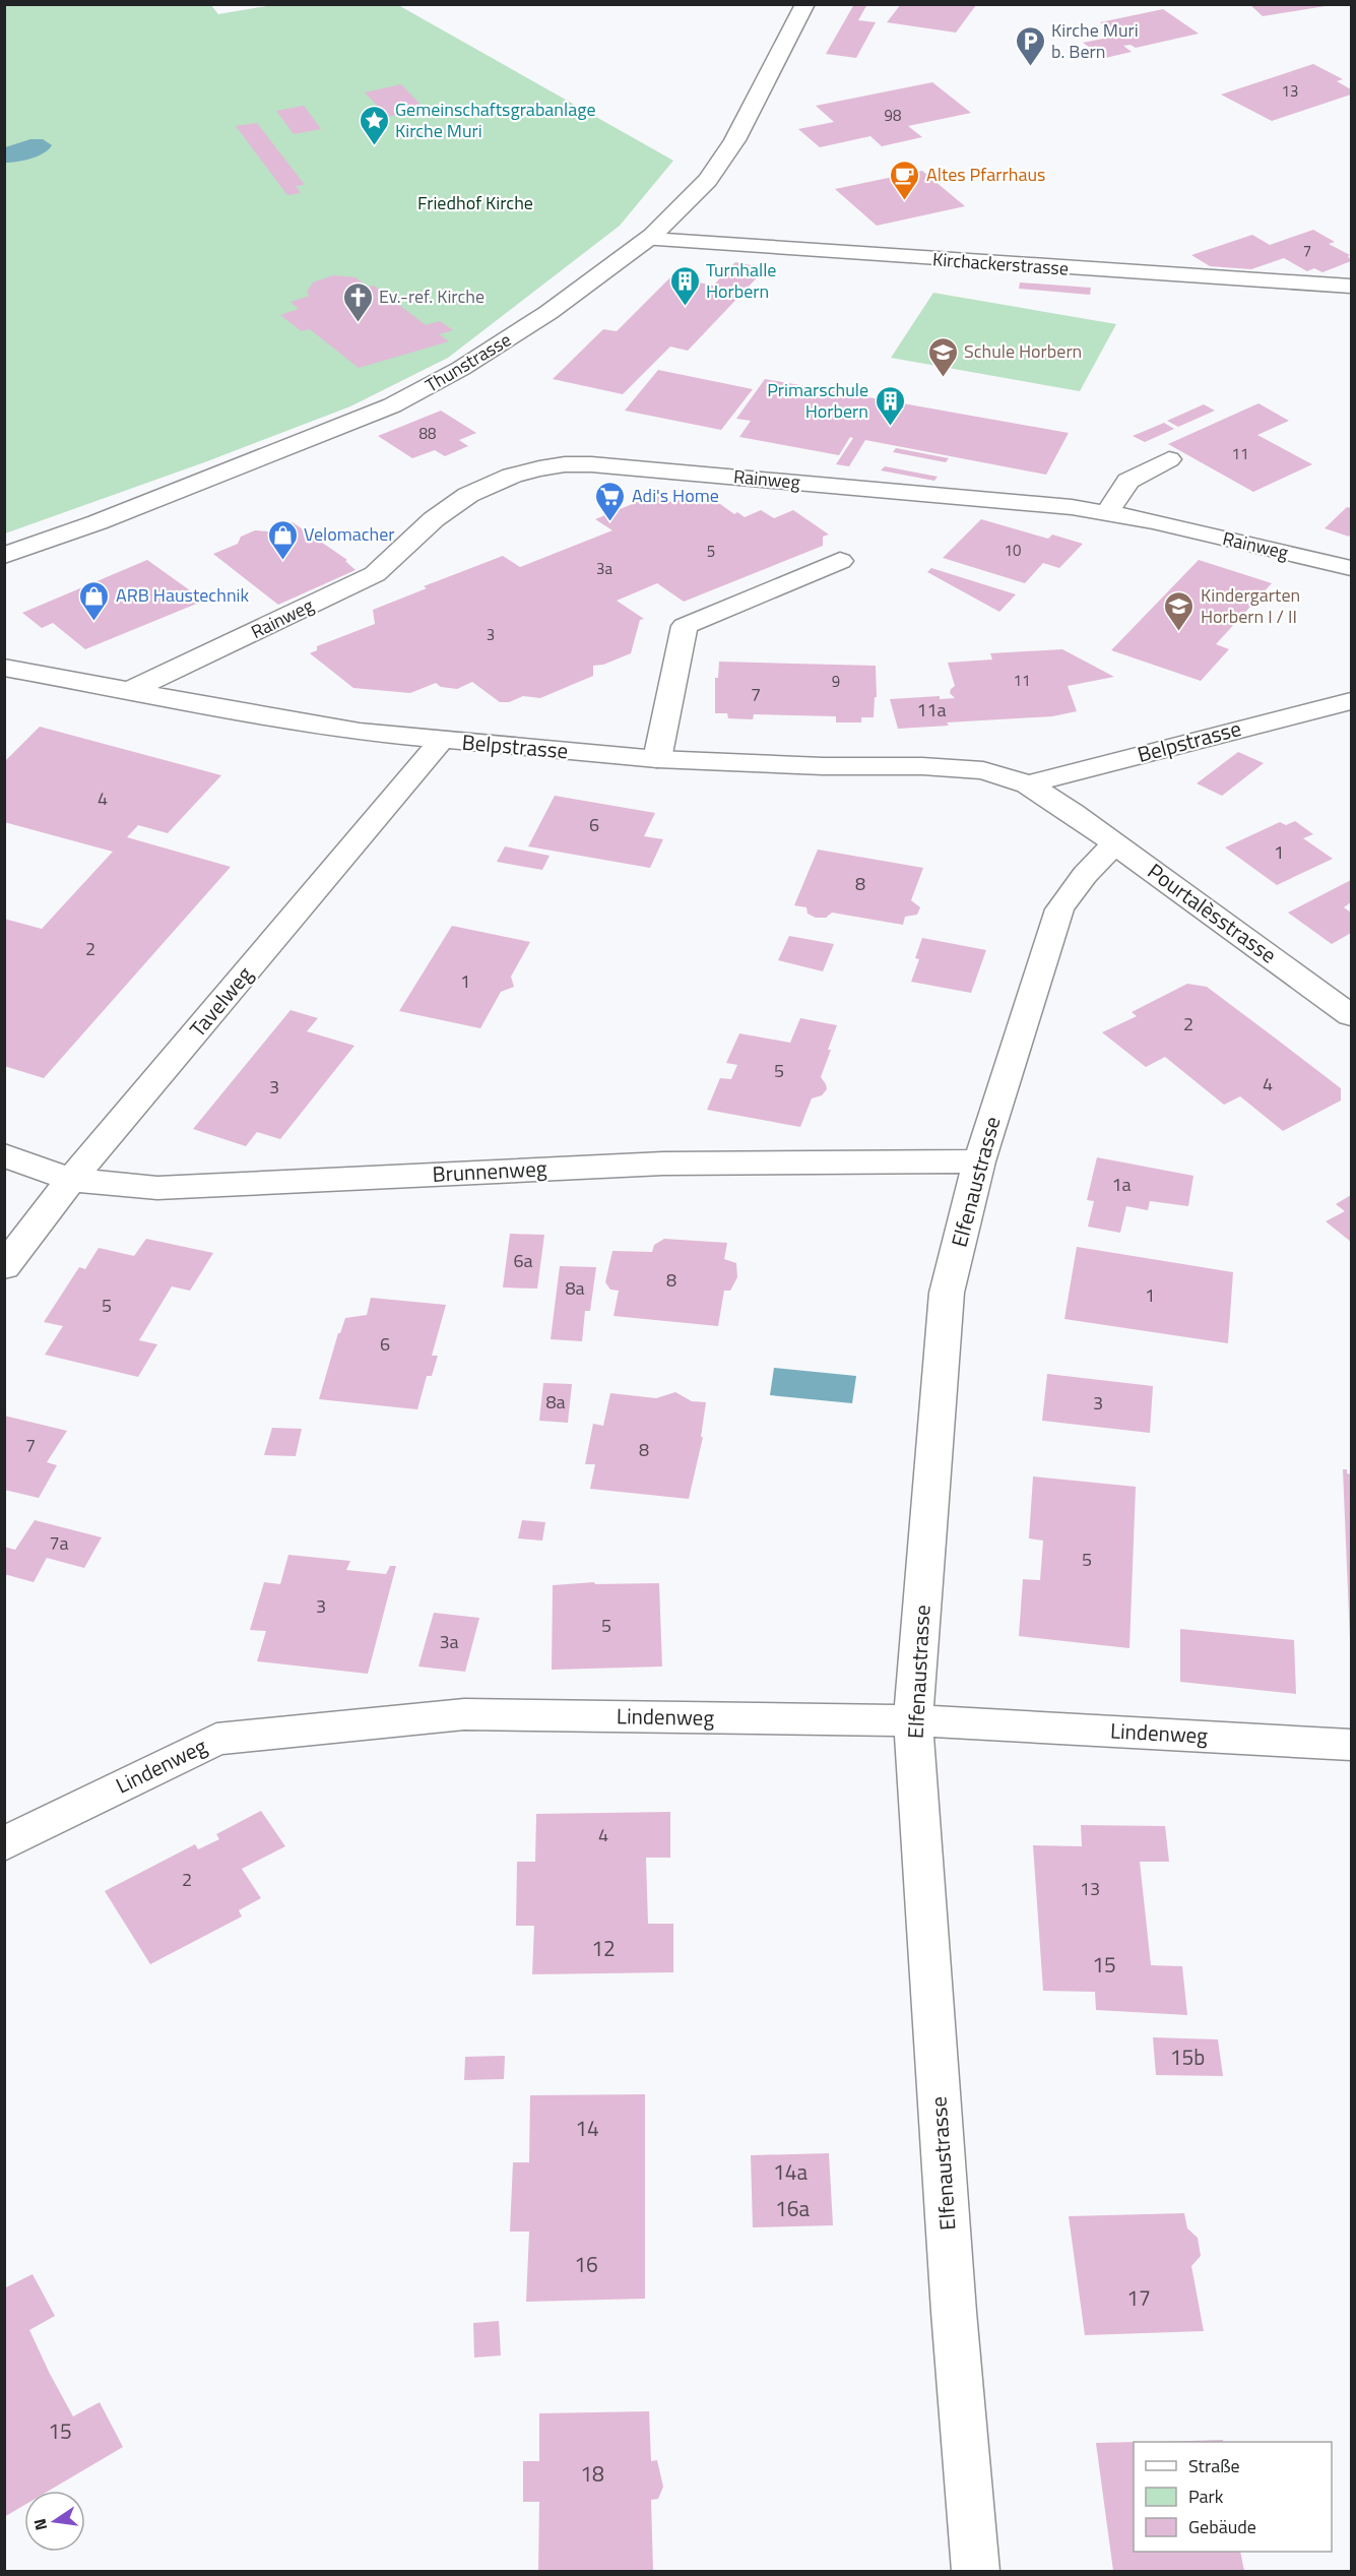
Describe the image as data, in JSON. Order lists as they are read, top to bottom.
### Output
{
  "streets": {
    "street": [
      "Kirchackerstrasse",
      "Thunstrasse",
      "Rainweg",
      "Belpstrasse",
      "Pourtalèsstrasse",
      "Tavelweg",
      "Brunnenweg",
      "Elfenaustrasse",
      "Lindenweg"
    ]
  },
  "crossings": [
    ["Kirchackerstrasse", "Thunstrasse"],
    ["Rainweg", "Belpstrasse"],
    ["Belpstrasse", "Pourtalèsstrasse"],
    ["Belpstrasse", "Tavelweg"],
    ["Pourtalèsstrasse", "Elfenaustrasse"],
    ["Tavelweg", "Brunnenweg"],
    ["Brunnenweg", "Elfenaustrasse"],
    ["Elfenaustrasse", "Lindenweg"]
  ],
  "parks": ["Friedhof Kirche"],
  "places": {
    "parking": ["Kirche Muri b. Bern"],
    "place": ["Gemeinschaftsgrabanlage Kirche Muri"],
    "cafe": ["Altes Pfarrhaus"],
    "building": ["Turnhalle Horbern", "Primarschule Horbern"],
    "church": ["Ev.-ref. Kirche"],
    "school or university": ["Schule Horbern", "Kindergarten Horbern I / II"],
    "supermarket": ["Adi's Home"],
    "shop": ["Velomacher", "ARB Haustechnik"]
  },
  "house_numbers": [
    "13",
    "98",
    "7",
    "88",
    "11",
    "10",
    "5",
    "3a",
    "3",
    "11",
    "9",
    "7",
    "11a",
    "4",
    "6",
    "1",
    "8",
    "2",
    "1",
    "2",
    "5",
    "4",
    "3",
    "1a",
    "6a",
    "8",
    "8a",
    "1",
    "5",
    "6",
    "8a",
    "3",
    "7",
    "8",
    "7a",
    "5",
    "3",
    "5",
    "3a",
    "4",
    "2",
    "13",
    "12",
    "15",
    "15b",
    "14",
    "14a",
    "16a",
    "16",
    "17",
    "15",
    "18"
  ],
  "legend": ["Straße", "Park", "Gebäude"],
  "north": "left"
}
